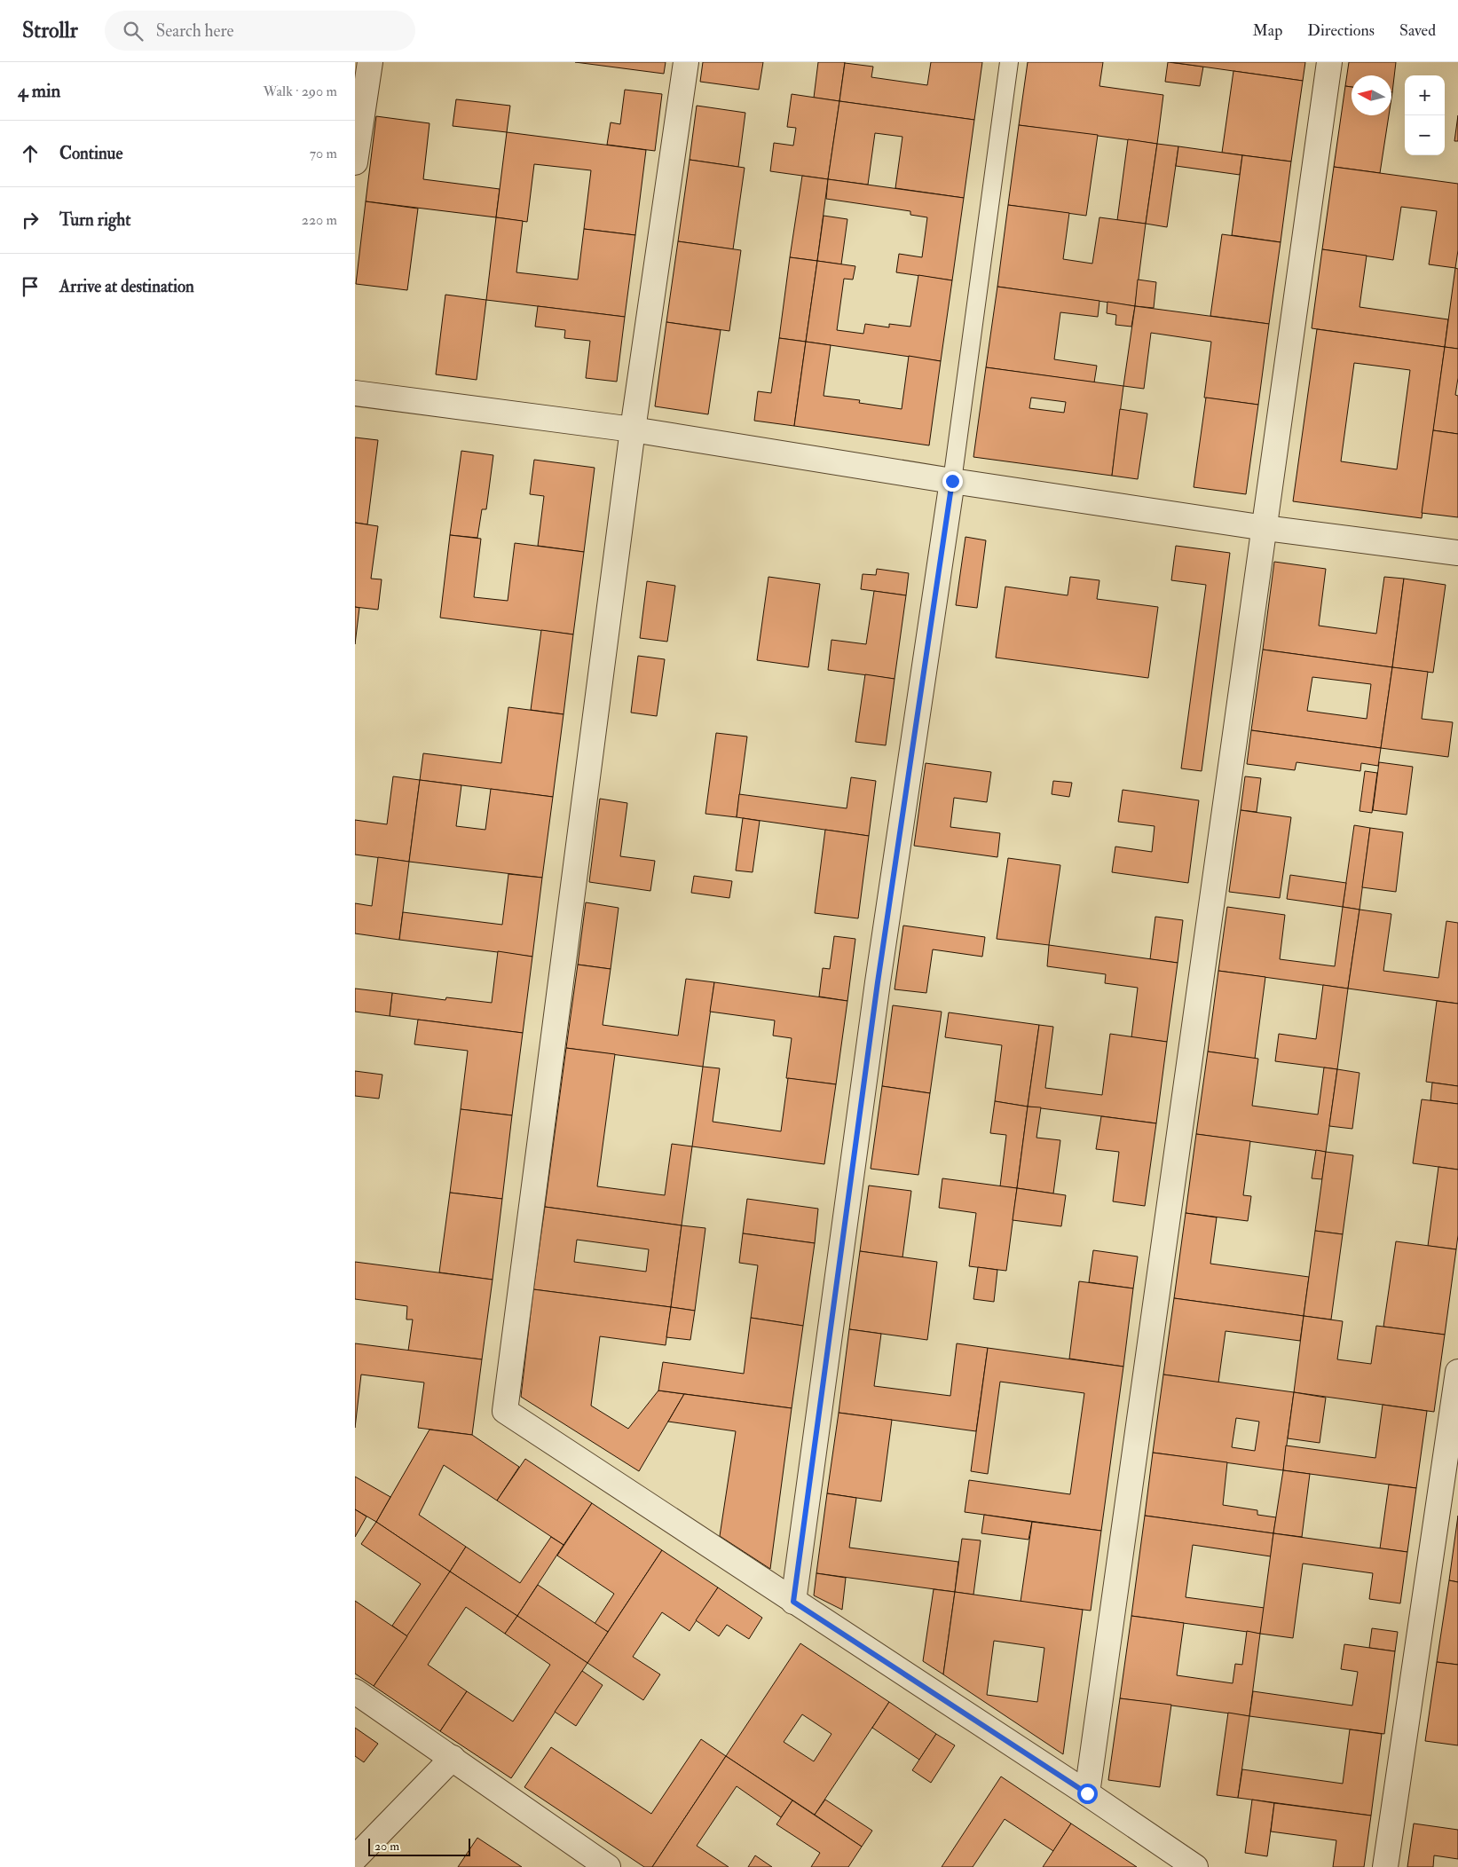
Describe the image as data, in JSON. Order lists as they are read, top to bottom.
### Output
{
  "scale_bar": "20 m",
  "north": "left",
  "page": {
    "header": "Strollr",
    "search": "Search here",
    "nav": ["Map", "Directions", "Saved"],
    "heading": ["4 min", "Walk · 290 m"],
    "map_buttons": ["+", "−"],
    "list": [
      ["Continue", "70 m"],
      ["Turn right", "220 m"],
      "Arrive at destination"
    ],
    "scale": "20 m"
  }
}
